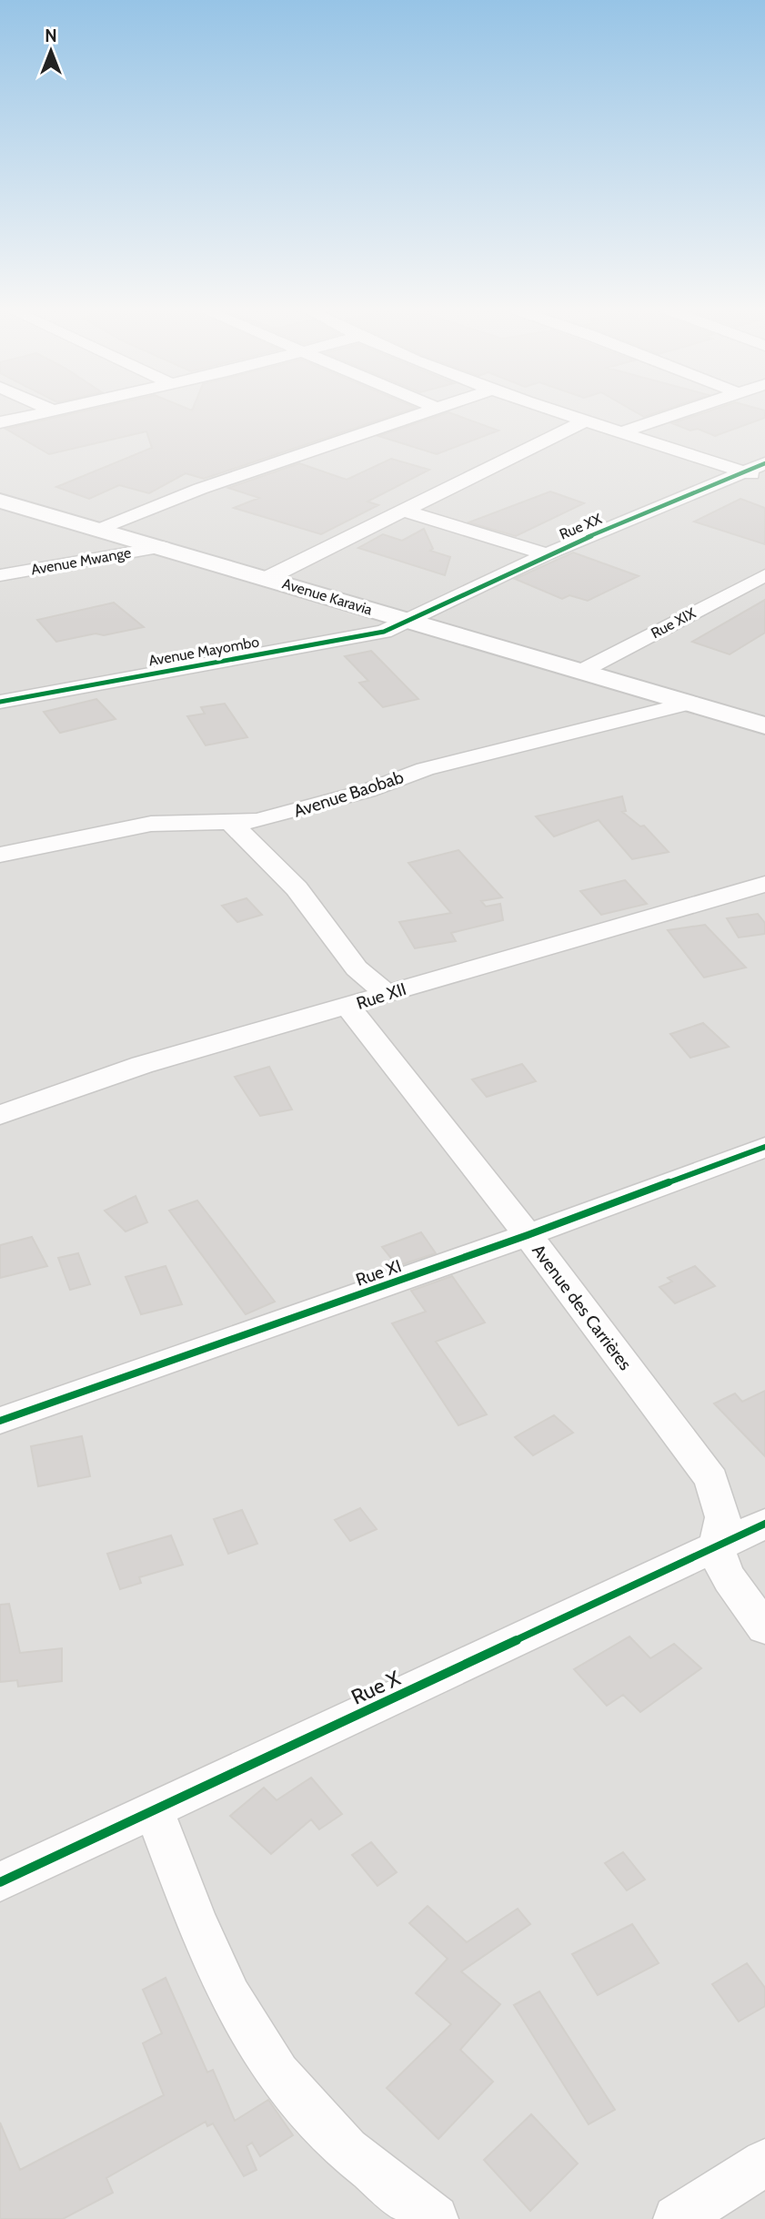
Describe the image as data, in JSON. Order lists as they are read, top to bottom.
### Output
{
  "streets": {
    "street": [
      "Rue XX",
      "Avenue Mwange",
      "Avenue Karavia",
      "Rue XIX",
      "Avenue Mayombo",
      "Avenue Baobab",
      "Rue XII",
      "Rue XI",
      "Avenue des Carrières",
      "Rue X"
    ]
  },
  "crossings": [
    ["Rue XX", "Avenue Karavia"],
    ["Rue XX", "Avenue Mayombo"],
    ["Avenue Mwange", "Avenue Karavia"],
    ["Avenue Karavia", "Rue XIX"],
    ["Avenue Karavia", "Avenue Mayombo"],
    ["Avenue Karavia", "Avenue Baobab"],
    ["Rue XII", "Avenue des Carrières"],
    ["Rue XI", "Avenue des Carrières"],
    ["Avenue des Carrières", "Rue X"]
  ],
  "north": "top"
}
